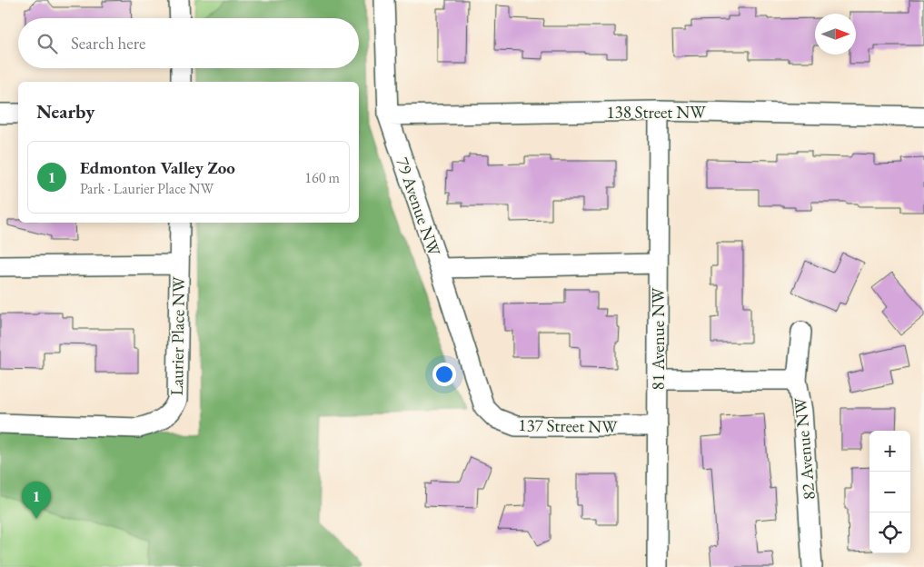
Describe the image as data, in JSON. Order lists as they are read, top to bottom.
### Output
{
  "streets": {
    "street": [
      "138 Street NW",
      "79 Avenue NW",
      "Laurier Place NW",
      "81 Avenue NW",
      "137 Street NW",
      "82 Avenue NW"
    ]
  },
  "crossings": [
    ["138 Street NW", "79 Avenue NW"],
    ["138 Street NW", "81 Avenue NW"],
    ["79 Avenue NW", "137 Street NW"],
    ["81 Avenue NW", "137 Street NW"]
  ],
  "north": "right",
  "page": {
    "search": "Search here",
    "heading": "Nearby",
    "list": [
      {
        "mark": "1",
        "name": "Edmonton Valley Zoo",
        "note": "Park · Laurier Place NW",
        "value": "160 m"
      }
    ],
    "map_buttons": ["+", "−"],
    "pins": "1"
  }
}
